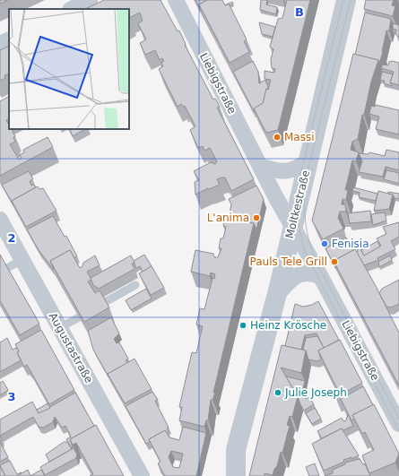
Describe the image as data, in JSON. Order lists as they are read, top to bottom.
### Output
{
  "streets": {
    "street": ["Liebigstraße", "Moltkestraße", "Augustastraße"]
  },
  "crossings": [
    ["Liebigstraße", "Moltkestraße"]
  ],
  "places": [
    "Massi",
    "L'anima",
    "Fenisia",
    "Pauls Tele Grill",
    "Heinz Krösche",
    "Julie Joseph"
  ],
  "grid": {
    "columns": ["B"],
    "rows": ["2", "3"]
  }
}
